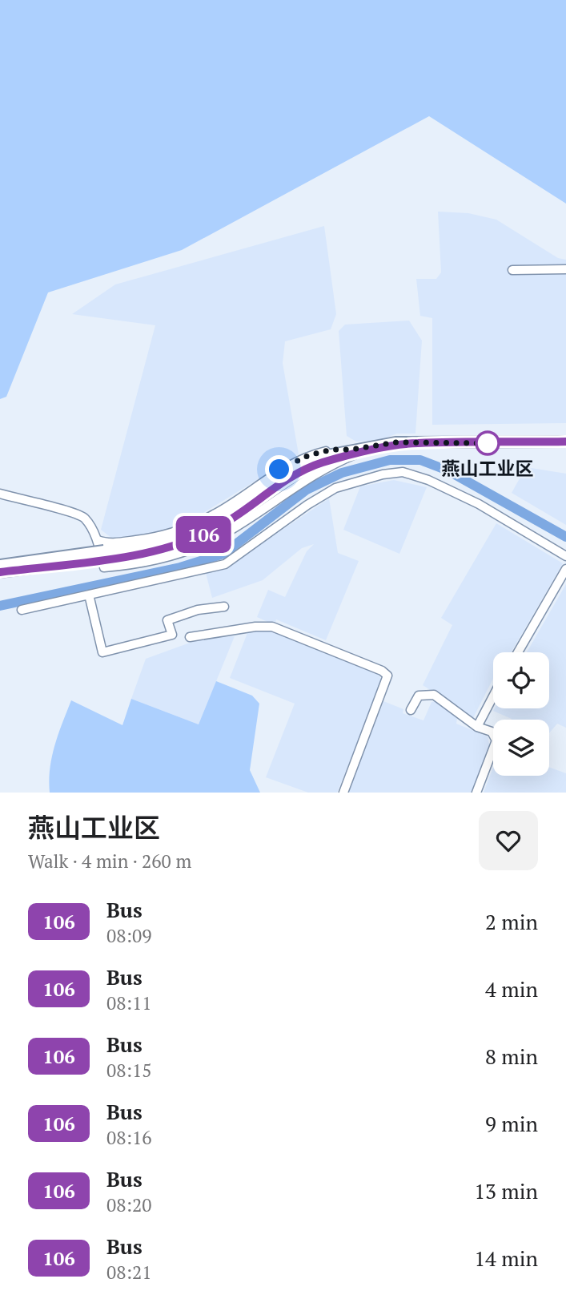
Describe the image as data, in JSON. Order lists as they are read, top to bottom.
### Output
{
  "places": ["燕山工业区"],
  "lines": ["bus line 106"],
  "page": {
    "on_map": "106",
    "heading": ["燕山工业区", "Walk · 4 min · 260 m"],
    "list": [
      {
        "mark": "106",
        "name": "Bus",
        "note": "08:09",
        "value": "2 min"
      },
      {
        "mark": "106",
        "name": "Bus",
        "note": "08:11",
        "value": "4 min"
      },
      {
        "mark": "106",
        "name": "Bus",
        "note": "08:15",
        "value": "8 min"
      },
      {
        "mark": "106",
        "name": "Bus",
        "note": "08:16",
        "value": "9 min"
      },
      {
        "mark": "106",
        "name": "Bus",
        "note": "08:20",
        "value": "13 min"
      },
      {
        "mark": "106",
        "name": "Bus",
        "note": "08:21",
        "value": "14 min"
      }
    ]
  }
}
